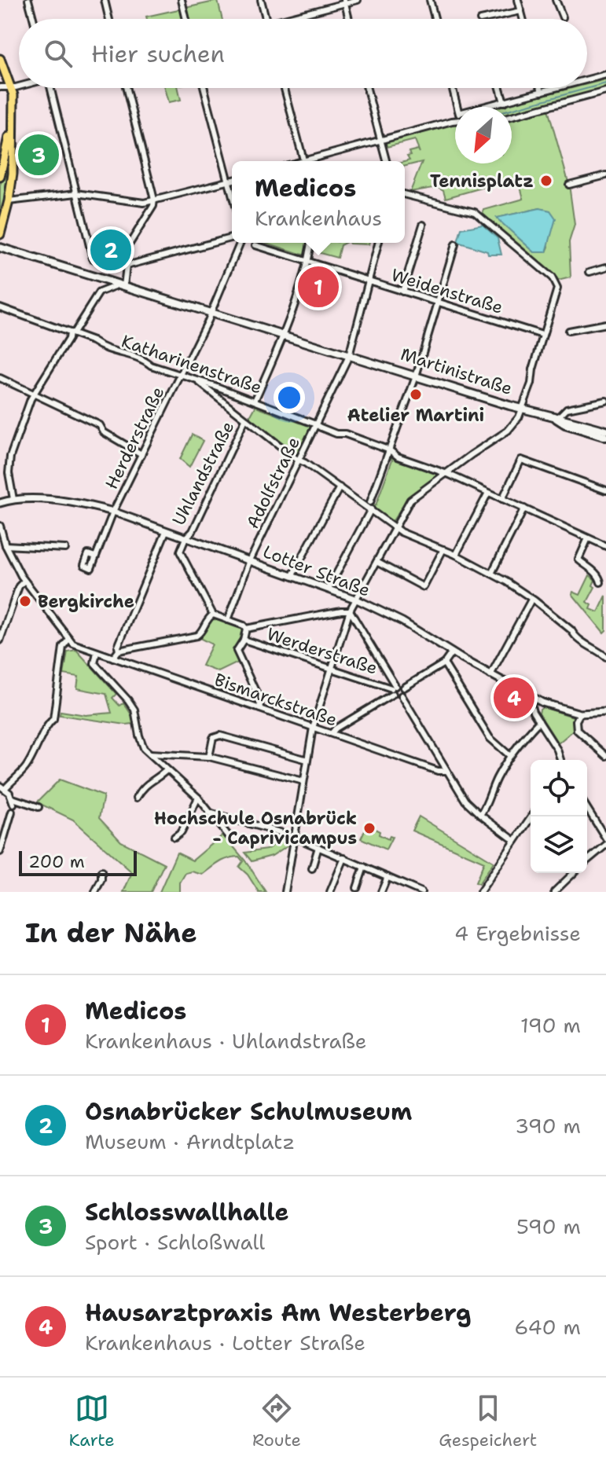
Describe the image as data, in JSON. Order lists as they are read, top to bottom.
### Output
{
  "streets": {
    "main road": ["Martinistraße"],
    "street": [
      "Weidenstraße",
      "Katharinenstraße",
      "Herderstraße",
      "Uhlandstraße",
      "Adolfstraße",
      "Lotter Straße",
      "Werderstraße",
      "Bismarckstraße"
    ]
  },
  "crossings": [
    ["Weidenstraße", "Adolfstraße"],
    ["Katharinenstraße", "Herderstraße"],
    ["Katharinenstraße", "Adolfstraße"],
    ["Martinistraße", "Herderstraße"],
    ["Martinistraße", "Adolfstraße"],
    ["Herderstraße", "Lotter Straße"],
    ["Uhlandstraße", "Lotter Straße"],
    ["Adolfstraße", "Lotter Straße"]
  ],
  "places": [
    "Tennisplatz",
    "Atelier Martini",
    "Bergkirche",
    "Hochschule Osnabrück - Caprivicampus"
  ],
  "scale_bar": "200 m",
  "north": "bottom left",
  "page": {
    "search": "Hier suchen",
    "pins": [
      "3",
      "2",
      "1",
      "4"
    ],
    "popup": ["Medicos", "Krankenhaus"],
    "scale": "200 m",
    "heading": ["In der Nähe", "4 Ergebnisse"],
    "list": [
      {
        "mark": "1",
        "name": "Medicos",
        "note": "Krankenhaus · Uhlandstraße",
        "value": "190 m"
      },
      {
        "mark": "2",
        "name": "Osnabrücker Schulmuseum",
        "note": "Museum · Arndtplatz",
        "value": "390 m"
      },
      {
        "mark": "3",
        "name": "Schlosswallhalle",
        "note": "Sport · Schloßwall",
        "value": "590 m"
      },
      {
        "mark": "4",
        "name": "Hausarztpraxis Am Westerberg",
        "note": "Krankenhaus · Lotter Straße",
        "value": "640 m"
      }
    ],
    "nav": ["Karte", "Route", "Gespeichert"]
  }
}
